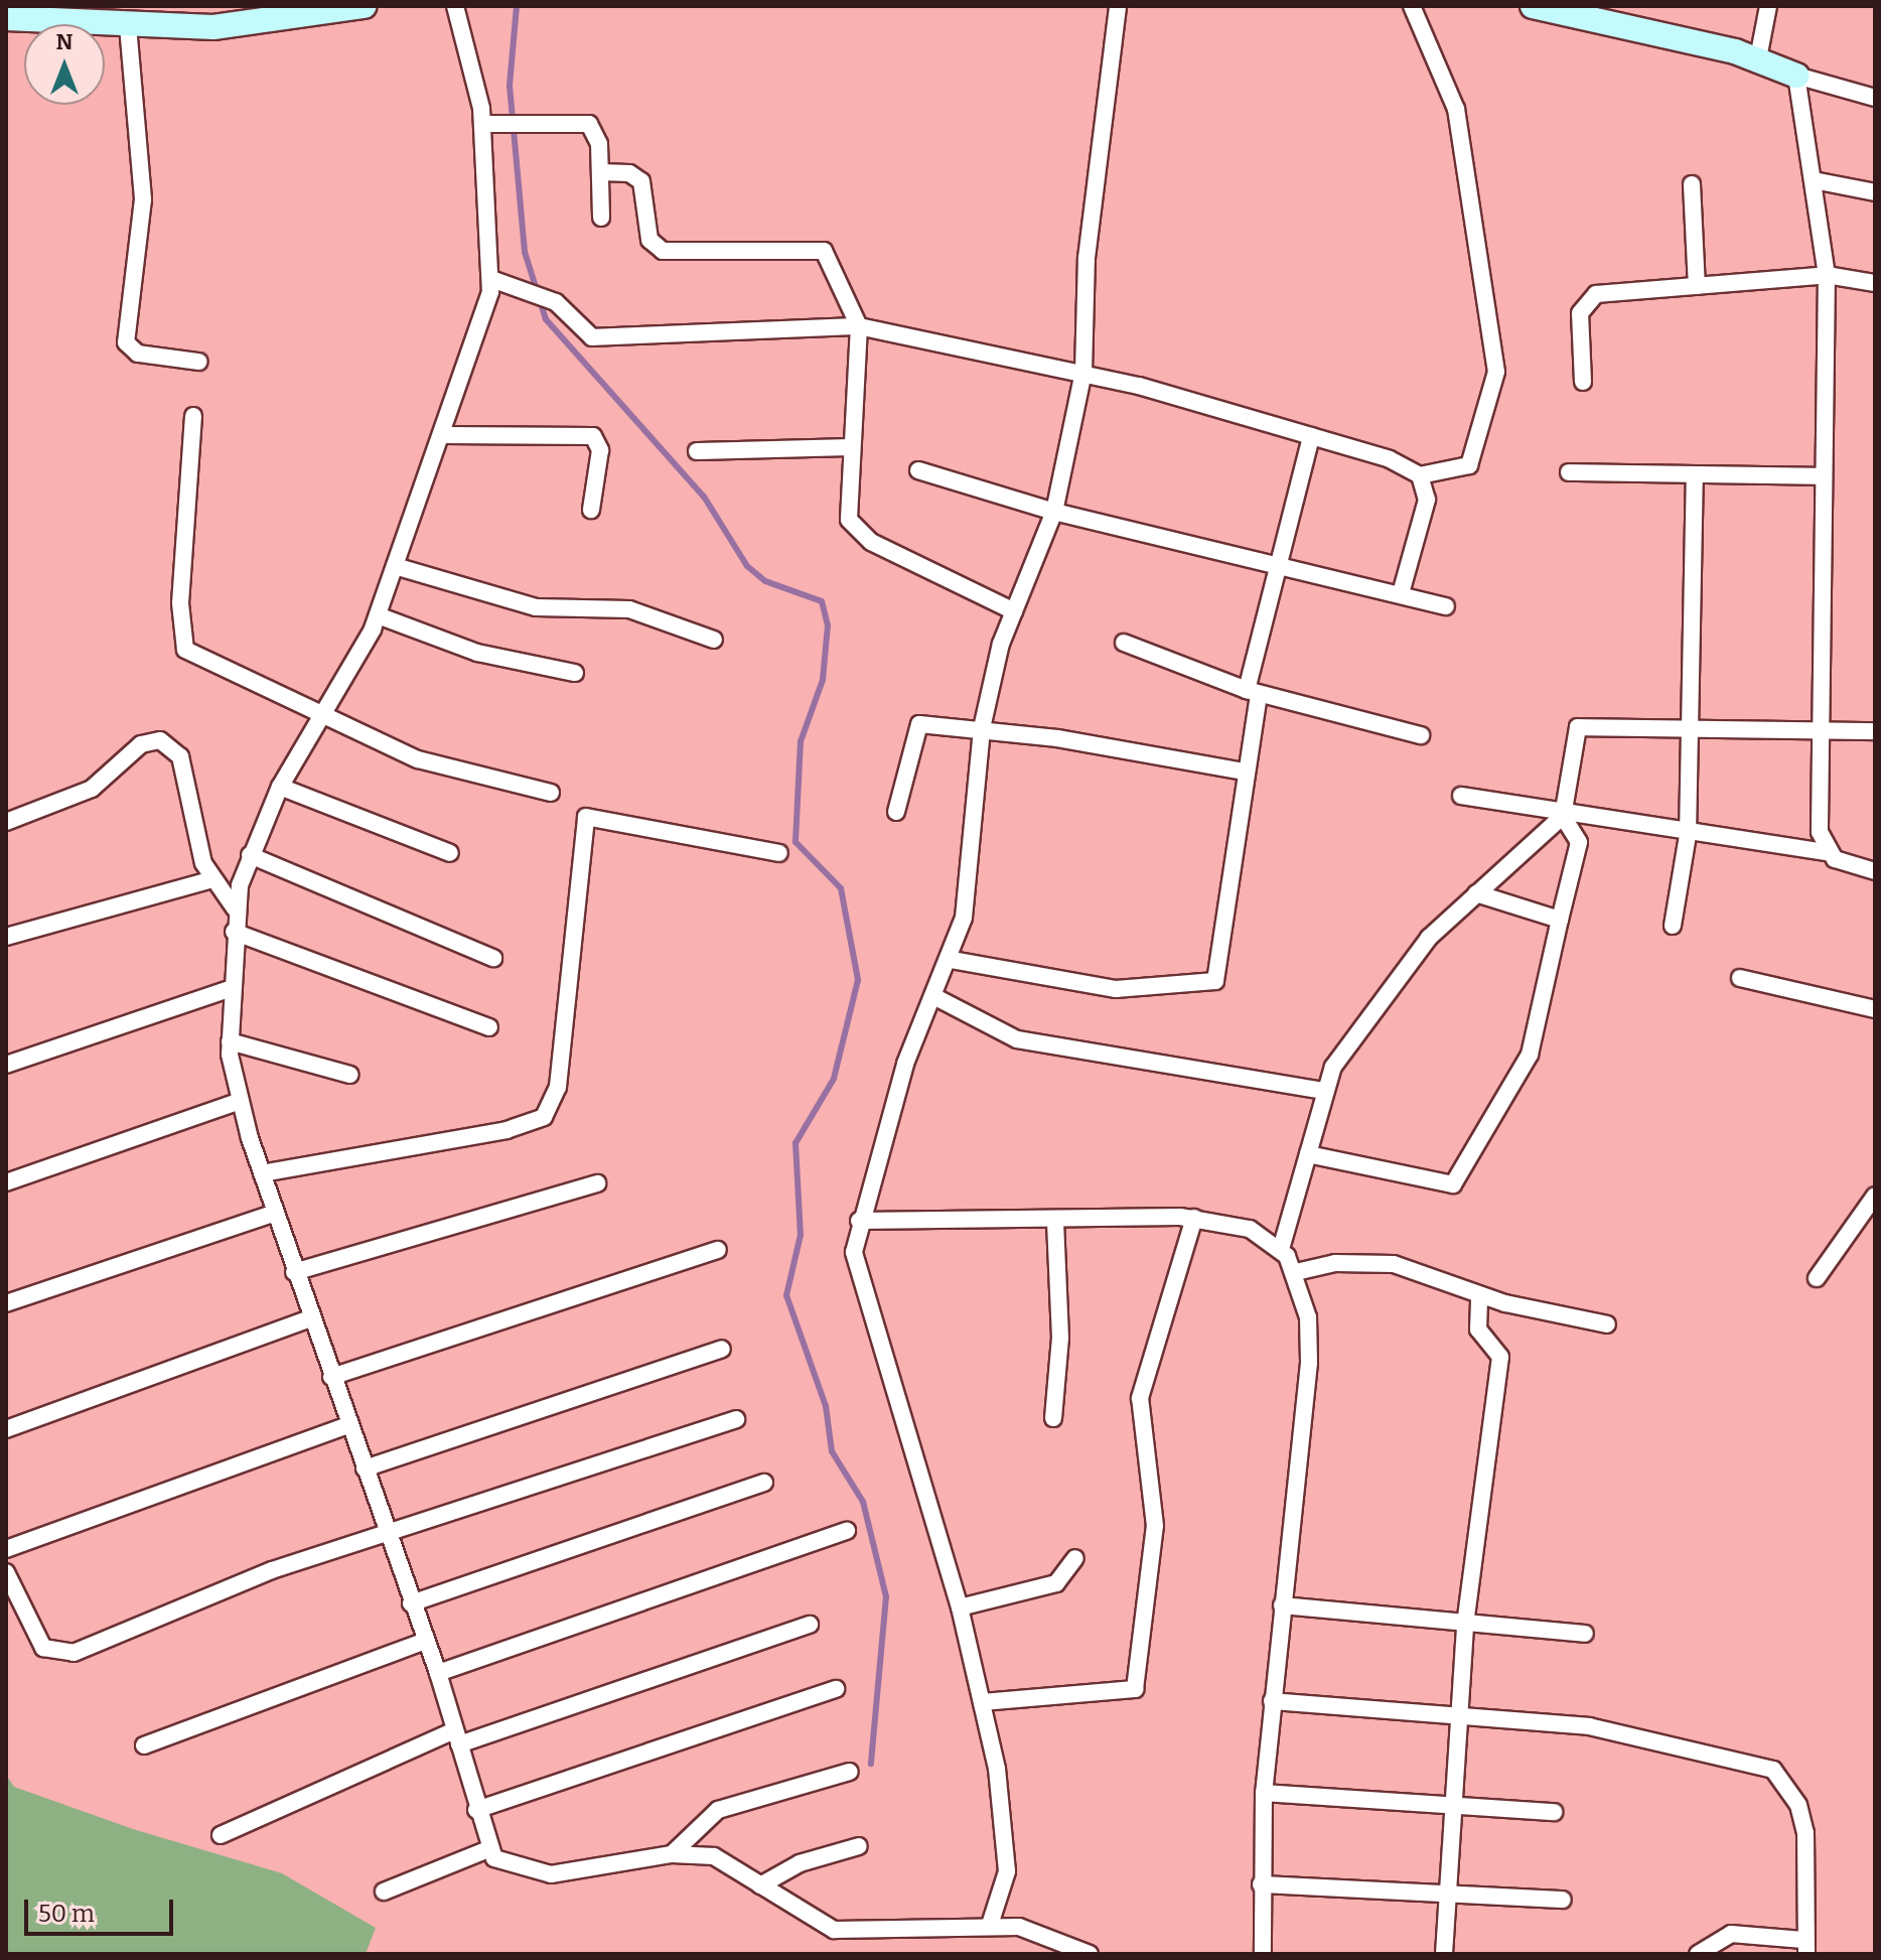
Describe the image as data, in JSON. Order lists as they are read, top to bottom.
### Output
{
  "scale_bar": "50 m",
  "north": "top"
}
